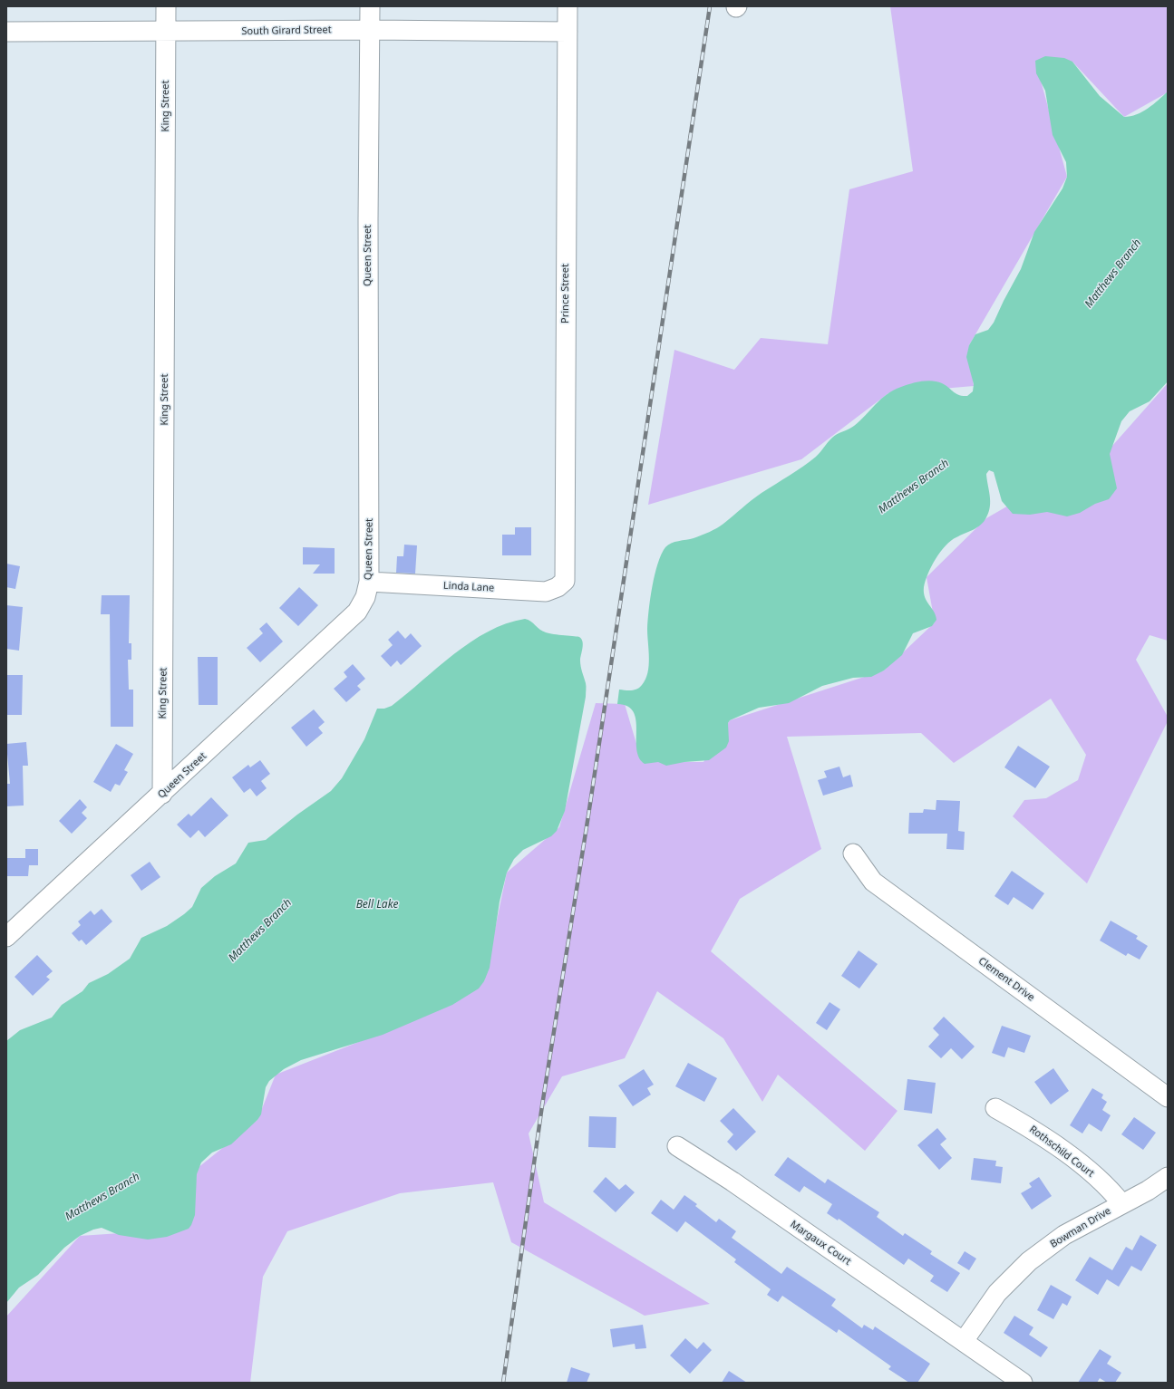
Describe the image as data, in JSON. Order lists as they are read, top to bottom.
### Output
{
  "streets": {
    "street": [
      "South Girard Street",
      "King Street",
      "Queen Street",
      "Prince Street",
      "Linda Lane",
      "Clement Drive",
      "Rothschild Court",
      "Bowman Drive",
      "Margaux Court"
    ]
  },
  "crossings": [
    ["South Girard Street", "King Street"],
    ["South Girard Street", "Queen Street"],
    ["South Girard Street", "Prince Street"],
    ["King Street", "Queen Street"],
    ["Queen Street", "Linda Lane"],
    ["Prince Street", "Linda Lane"],
    ["Rothschild Court", "Bowman Drive"],
    ["Bowman Drive", "Margaux Court"]
  ],
  "water": ["Matthews Branch", "Bell Lake"]
}
